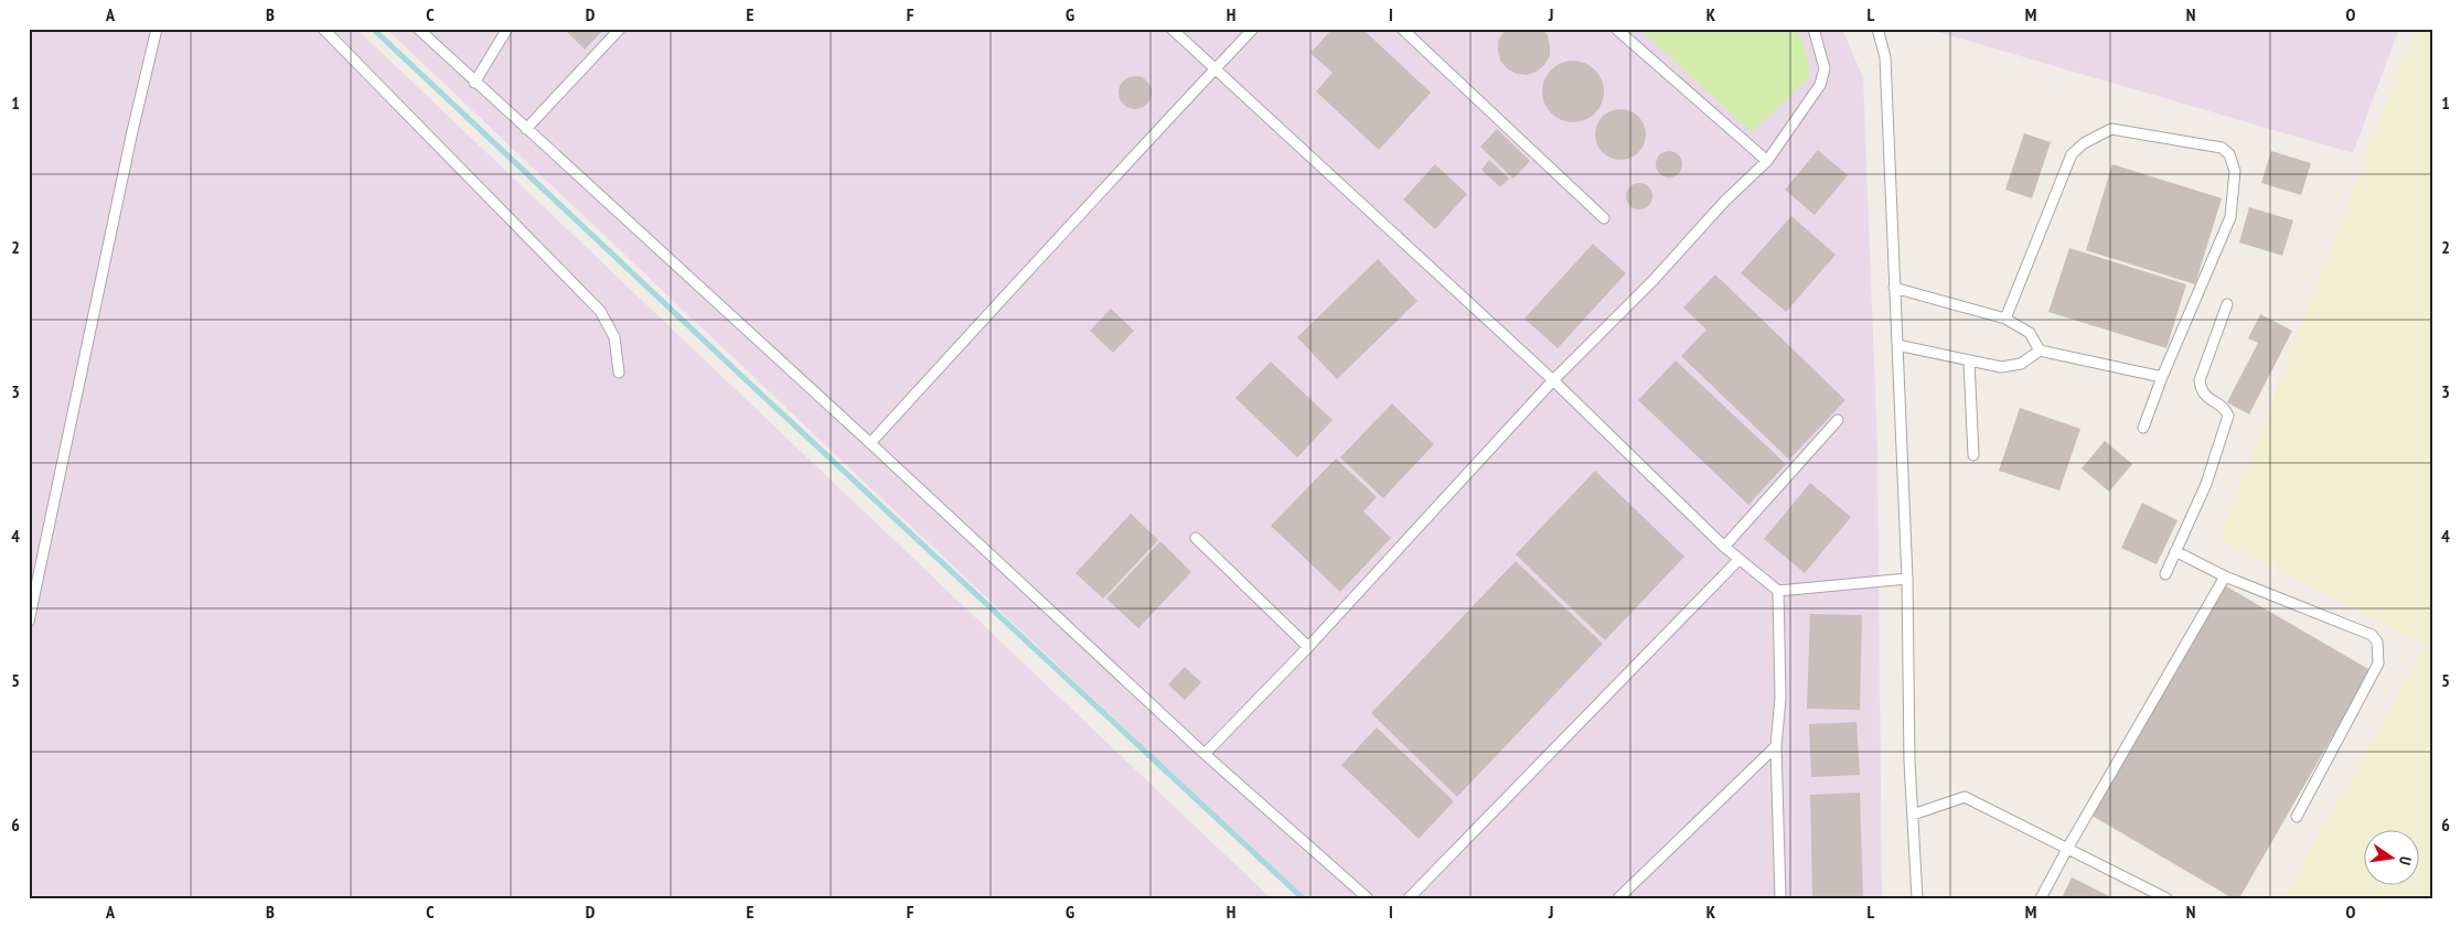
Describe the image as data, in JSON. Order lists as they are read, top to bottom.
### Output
{
  "north": "right",
  "grid": {
    "columns": [
      "A",
      "B",
      "C",
      "D",
      "E",
      "F",
      "G",
      "H",
      "I",
      "J",
      "K",
      "L",
      "M",
      "N",
      "O"
    ],
    "rows": [
      "1",
      "2",
      "3",
      "4",
      "5",
      "6"
    ]
  }
}
